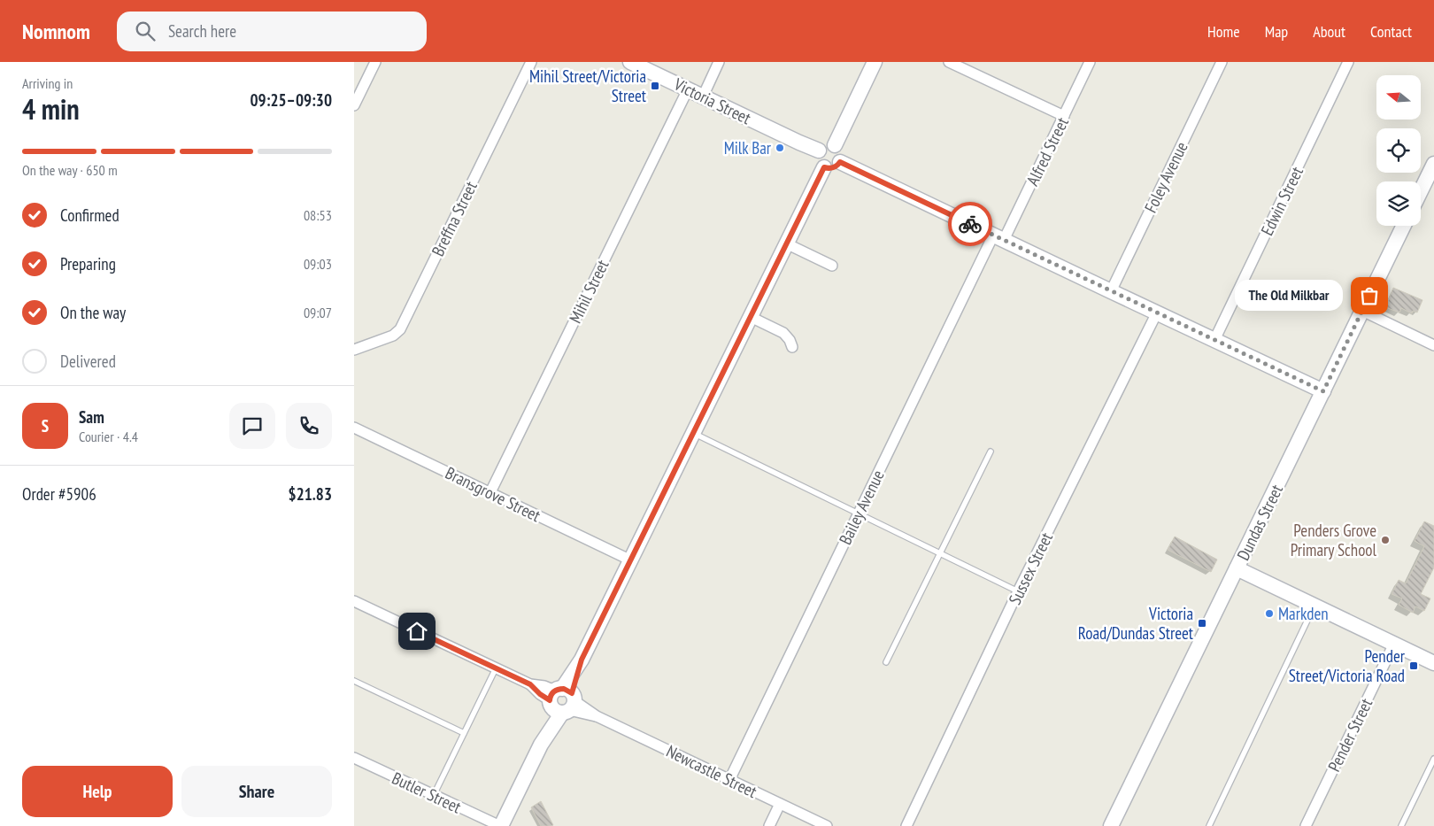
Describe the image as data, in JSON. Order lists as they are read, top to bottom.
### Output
{
  "streets": {
    "street": [
      "Victoria Street",
      "Alfred Street",
      "Foley Avenue",
      "Edwin Street",
      "Breffna Street",
      "Mihil Street",
      "Bransgrove Street",
      "Bailey Avenue",
      "Dundas Street",
      "Sussex Street",
      "Pender Street",
      "Newcastle Street",
      "Butler Street"
    ]
  },
  "crossings": [
    ["Victoria Street", "Mihil Street"],
    ["Alfred Street", "Bailey Avenue"],
    ["Mihil Street", "Bransgrove Street"],
    ["Bailey Avenue", "Newcastle Street"]
  ],
  "places": {
    "transit": ["Mihil Street/Victoria Street", "Victoria Road/Dundas Street", "Pender Street/Victoria Road"],
    "other": [
      "Milk Bar",
      "The Old Milkbar",
      "Penders Grove Primary School",
      "Markden"
    ]
  },
  "north": "left",
  "page": {
    "header": "Nomnom",
    "search": "Search here",
    "nav": [
      "Home",
      "Map",
      "About",
      "Contact"
    ],
    "heading": ["4 min", "Arriving in", "09:25–09:30"],
    "panel": [
      "Sam",
      "Courier · 4.4",
      "Order #5906",
      "$21.83"
    ],
    "bar": "On the way · 650 m",
    "list": [
      ["Confirmed", "08:53"],
      ["Preparing", "09:03"],
      ["On the way", "09:07"],
      "Delivered"
    ],
    "bubble": "The Old Milkbar",
    "round": "S",
    "buttons": ["Help", "Share"]
  }
}
